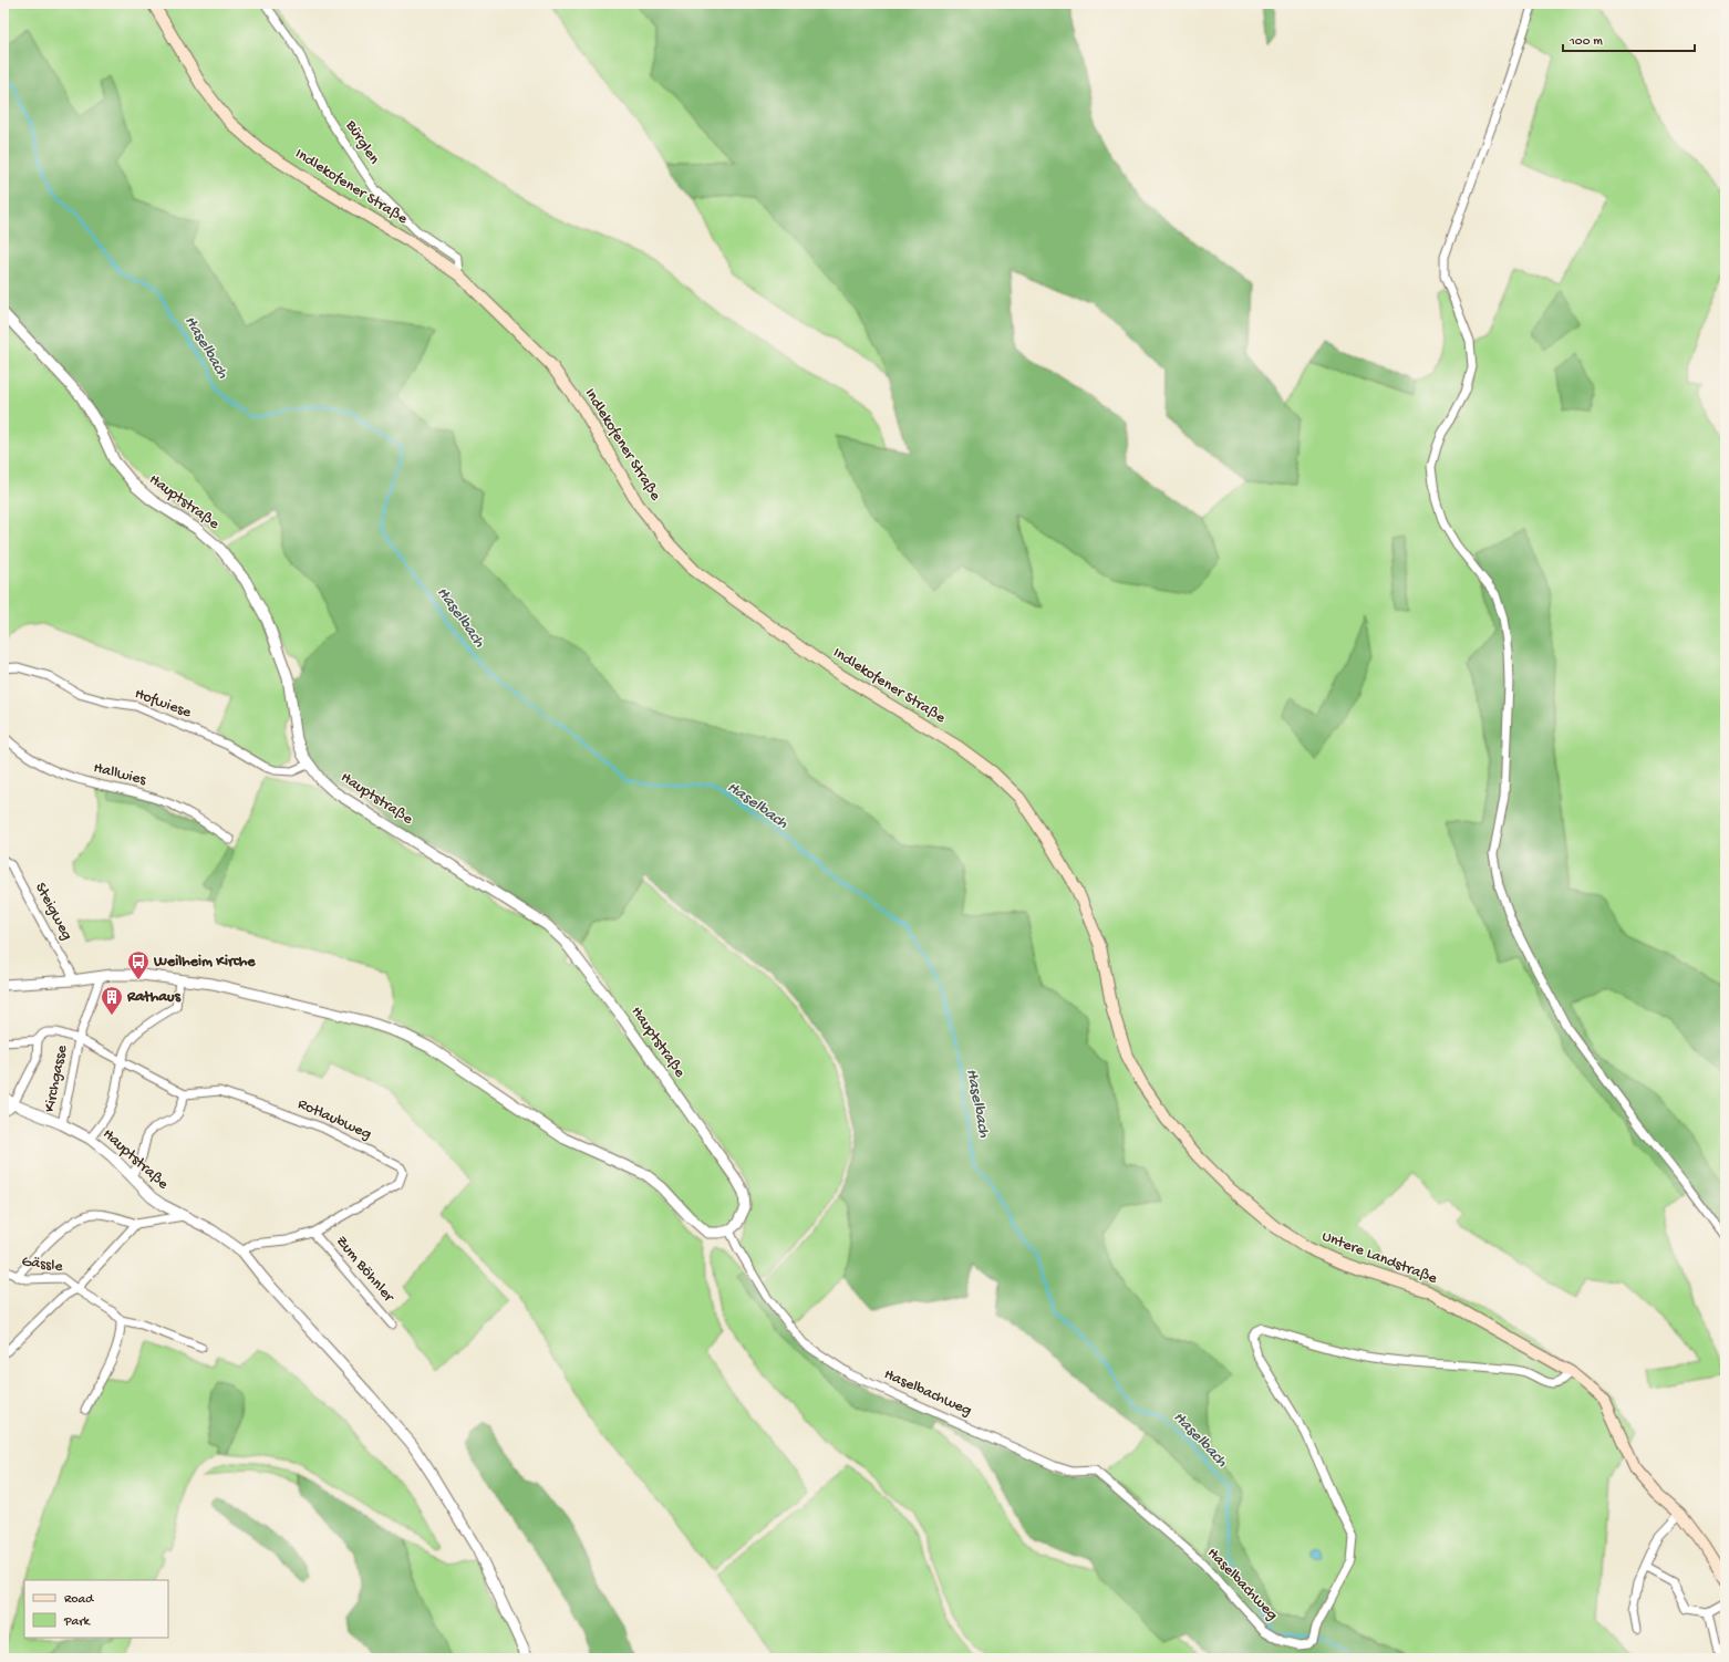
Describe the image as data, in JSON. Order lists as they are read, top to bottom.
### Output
{
  "streets": {
    "main road": ["Indlekofener Straße", "Untere Landstraße"],
    "street": [
      "Bürglen",
      "Hauptstraße",
      "Hofwiese",
      "Hallwies",
      "Steigweg",
      "Kirchgasse",
      "Rotlaubweg",
      "Gässle",
      "Zum Böhnler",
      "Haselbachweg"
    ]
  },
  "crossings": [
    ["Bürglen", "Indlekofener Straße"],
    ["Indlekofener Straße", "Untere Landstraße"],
    ["Hauptstraße", "Hofwiese"],
    ["Hauptstraße", "Kirchgasse"],
    ["Hauptstraße", "Rotlaubweg"],
    ["Hauptstraße", "Haselbachweg"],
    ["Rotlaubweg", "Zum Böhnler"],
    ["Untere Landstraße", "Haselbachweg"]
  ],
  "water": ["Haselbach"],
  "places": {
    "bus stop": ["Weilheim Kirche"],
    "building": ["Rathaus"]
  },
  "legend": ["Road", "Park"],
  "scale_bar": "100 m"
}
